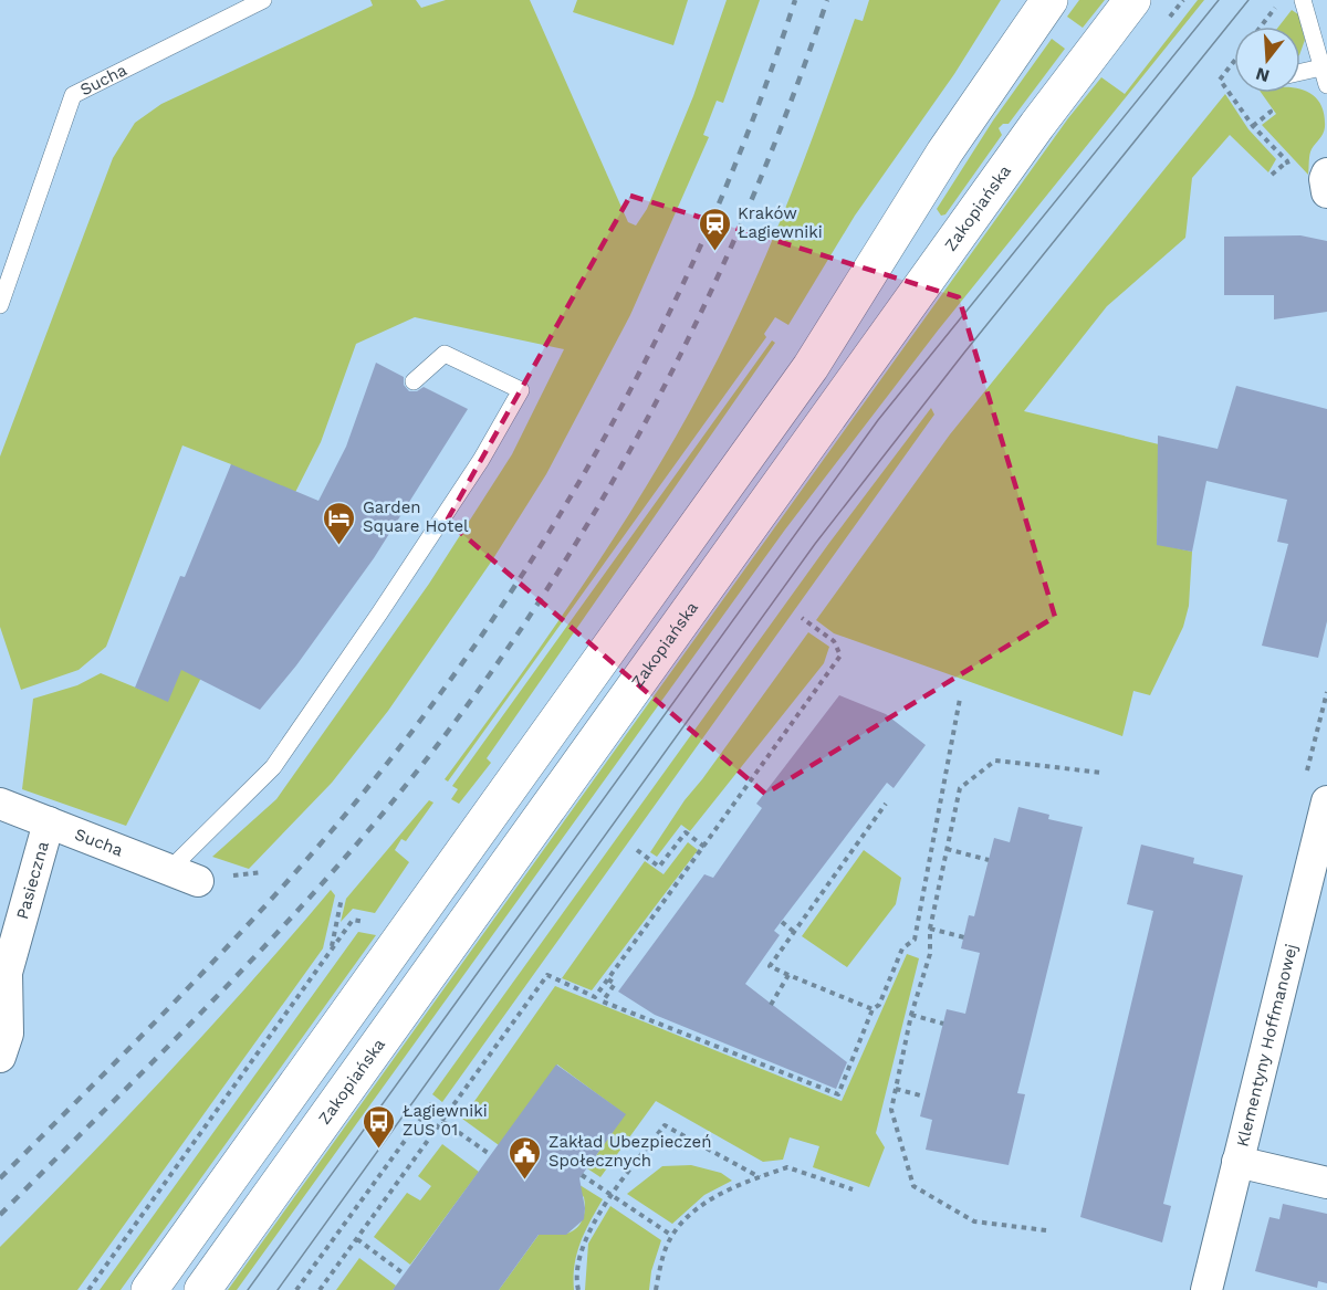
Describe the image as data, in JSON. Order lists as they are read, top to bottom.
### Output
{
  "streets": {
    "main road": ["Zakopiańska"],
    "street": ["Sucha", "Pasieczna", "Klementyny Hoffmanowej"]
  },
  "crossings": [
    ["Sucha", "Pasieczna"]
  ],
  "places": {
    "station": ["Kraków Łagiewniki"],
    "hotel": ["Garden Square Hotel"],
    "bus stop": ["Łagiewniki ZUS 01"],
    "public building": ["Zakład Ubezpieczeń Społecznych"]
  },
  "north": "bottom"
}
